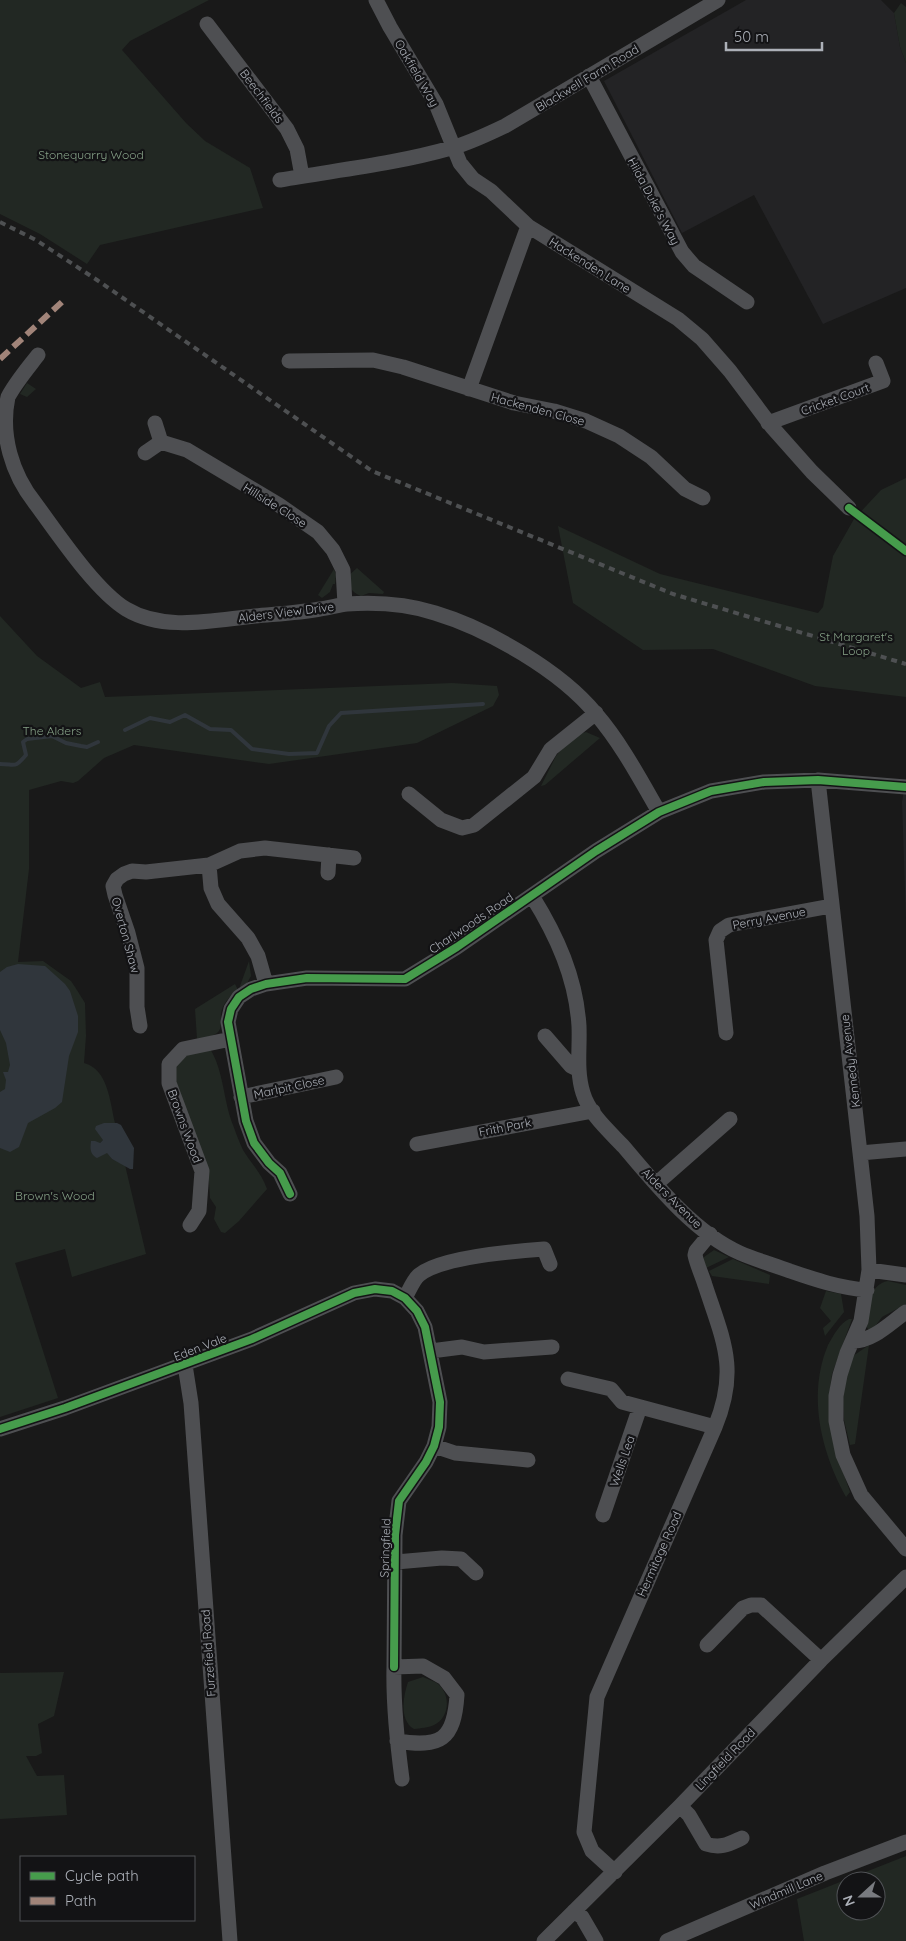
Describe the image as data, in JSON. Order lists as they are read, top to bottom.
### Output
{
  "streets": {
    "street": [
      "Oakfield Way",
      "Blackwell Farm Road",
      "Beechfields",
      "Hilda Duke's Way",
      "Hackenden Lane",
      "Cricket Court",
      "Hackenden Close",
      "Hillside Close",
      "Alders View Drive",
      "Perry Avenue",
      "Charlwoods Road",
      "Overton Shaw",
      "Kennedy Avenue",
      "Marlpit Close",
      "Browns Wood",
      "Frith Park",
      "Alders Avenue",
      "Eden Vale",
      "Wells Lea",
      "Springfield",
      "Hermitage Road",
      "Furzefield Road",
      "Lingfield Road",
      "Windmill Lane"
    ]
  },
  "crossings": [
    ["Oakfield Way", "Blackwell Farm Road"],
    ["Oakfield Way", "Hackenden Lane"],
    ["Blackwell Farm Road", "Hilda Duke's Way"],
    ["Blackwell Farm Road", "Hackenden Lane"],
    ["Hackenden Lane", "Cricket Court"],
    ["Hillside Close", "Alders View Drive"],
    ["Alders View Drive", "Charlwoods Road"],
    ["Perry Avenue", "Kennedy Avenue"],
    ["Charlwoods Road", "Kennedy Avenue"],
    ["Charlwoods Road", "Marlpit Close"],
    ["Charlwoods Road", "Browns Wood"],
    ["Charlwoods Road", "Alders Avenue"],
    ["Kennedy Avenue", "Alders Avenue"],
    ["Frith Park", "Alders Avenue"],
    ["Alders Avenue", "Hermitage Road"],
    ["Eden Vale", "Springfield"],
    ["Eden Vale", "Furzefield Road"],
    ["Hermitage Road", "Lingfield Road"]
  ],
  "parks": [
    "Stonequarry Wood",
    "St Margaret's Loop",
    "The Alders",
    "Brown's Wood"
  ],
  "legend": ["Cycle path", "Path"],
  "scale_bar": "50 m",
  "north": "left"
}
